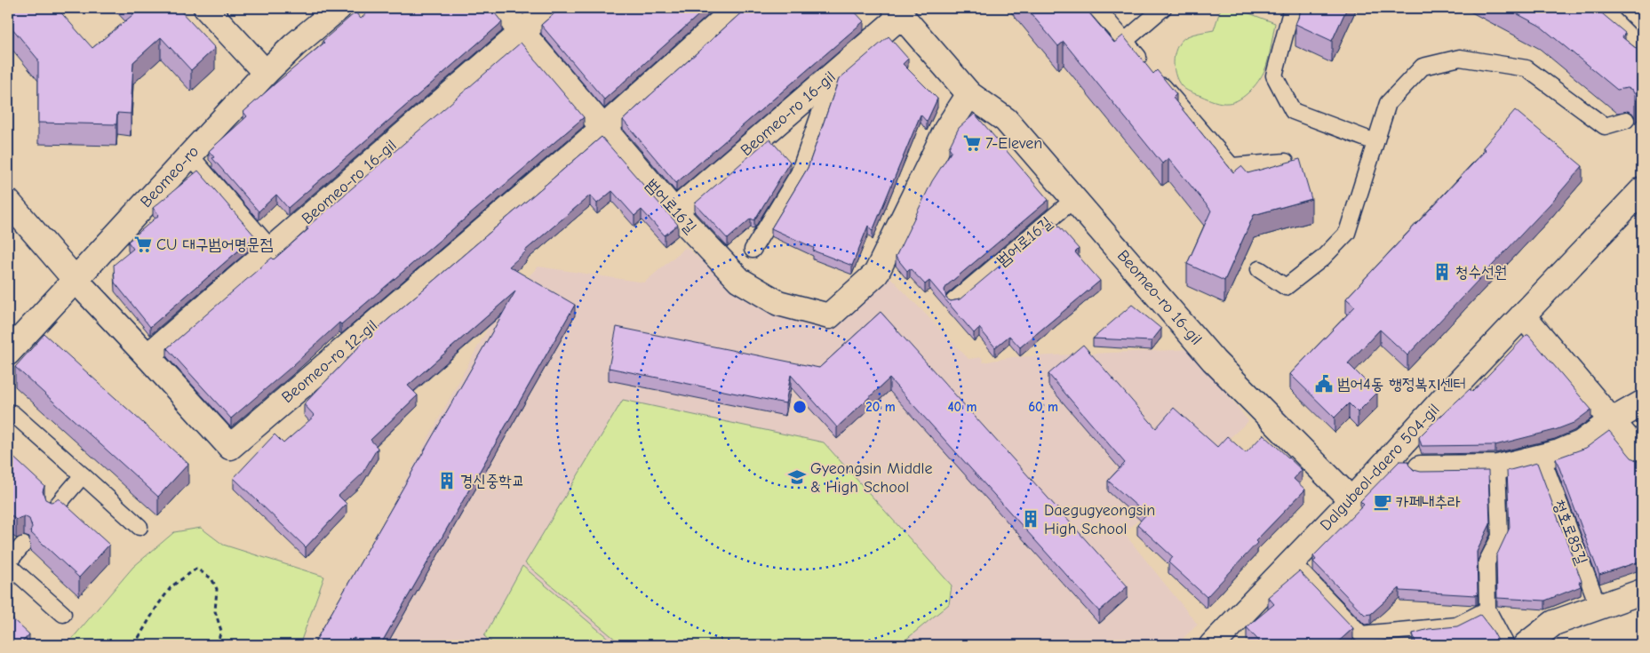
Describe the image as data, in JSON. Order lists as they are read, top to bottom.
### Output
{
  "streets": {
    "street": [
      "Beomeo-ro 16-gil",
      "Beomeo-ro",
      "범어로16길",
      "Beomeo-ro 12-gil",
      "Dalgubeol-daero 504-gil"
    ],
    "lane": ["청호로85길"]
  },
  "crossings": [
    ["Beomeo-ro 16-gil", "범어로16길"],
    ["Beomeo-ro 16-gil", "Beomeo-ro 12-gil"],
    ["Beomeo-ro 16-gil", "Dalgubeol-daero 504-gil"],
    ["Beomeo-ro", "Beomeo-ro 12-gil"],
    ["범어로16길", "Beomeo-ro 12-gil"],
    ["Dalgubeol-daero 504-gil", "청호로85길"]
  ],
  "places": {
    "supermarket": ["7-Eleven", "CU 대구범어명문점"],
    "building": ["청수선원", "경신중학교", "Daegugyeongsin High School"],
    "public building": ["범어4동 행정복지센터"],
    "school or university": ["Gyeongsin Middle & High School"],
    "cafe": ["카페내추라"]
  },
  "rings": ["20 m", "40 m", "60 m"]
}
